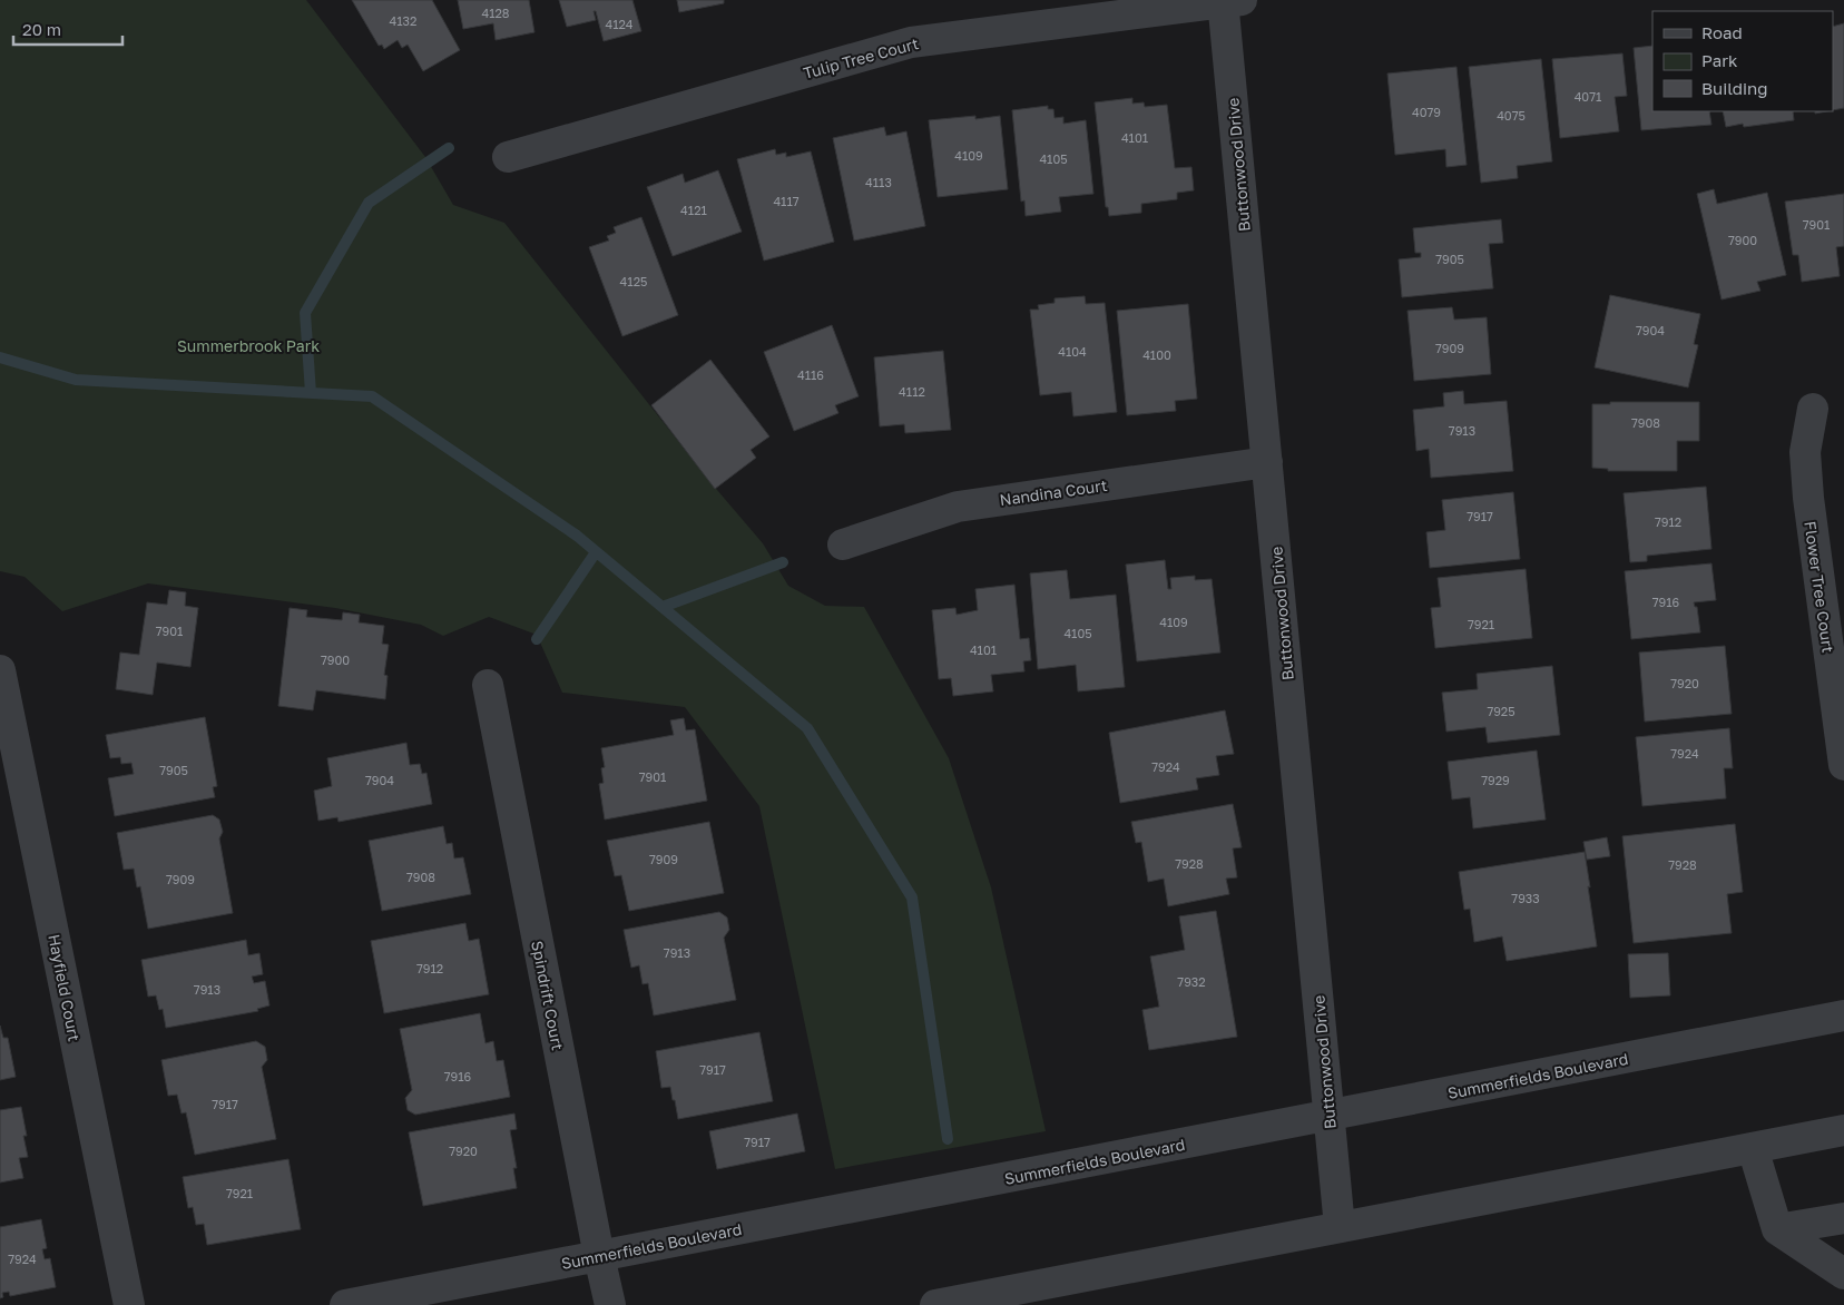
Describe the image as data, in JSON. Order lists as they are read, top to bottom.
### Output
{
  "streets": {
    "street": [
      "Tulip Tree Court",
      "Buttonwood Drive",
      "Nandina Court",
      "Flower Tree Court",
      "Hayfield Court",
      "Spindrift Court",
      "Summerfields Boulevard"
    ]
  },
  "crossings": [
    ["Tulip Tree Court", "Buttonwood Drive"],
    ["Buttonwood Drive", "Nandina Court"],
    ["Buttonwood Drive", "Summerfields Boulevard"],
    ["Spindrift Court", "Summerfields Boulevard"]
  ],
  "parks": ["Summerbrook Park"],
  "house_numbers": [
    "4128",
    "4132",
    "4124",
    "4071",
    "4079",
    "4075",
    "4101",
    "4109",
    "4105",
    "4113",
    "4117",
    "4121",
    "7901",
    "7900",
    "7905",
    "4125",
    "7904",
    "7909",
    "4104",
    "4100",
    "4116",
    "4112",
    "7908",
    "7913",
    "7917",
    "7912",
    "7916",
    "4109",
    "7921",
    "7901",
    "4105",
    "4101",
    "7900",
    "7920",
    "7925",
    "7924",
    "7924",
    "7905",
    "7901",
    "7904",
    "7929",
    "7909",
    "7928",
    "7928",
    "7908",
    "7909",
    "7933",
    "7913",
    "7912",
    "7932",
    "7913",
    "7917",
    "7916",
    "7917",
    "7917",
    "7920",
    "7921",
    "7924"
  ],
  "legend": ["Road", "Park", "Building"],
  "scale_bar": "20 m"
}
